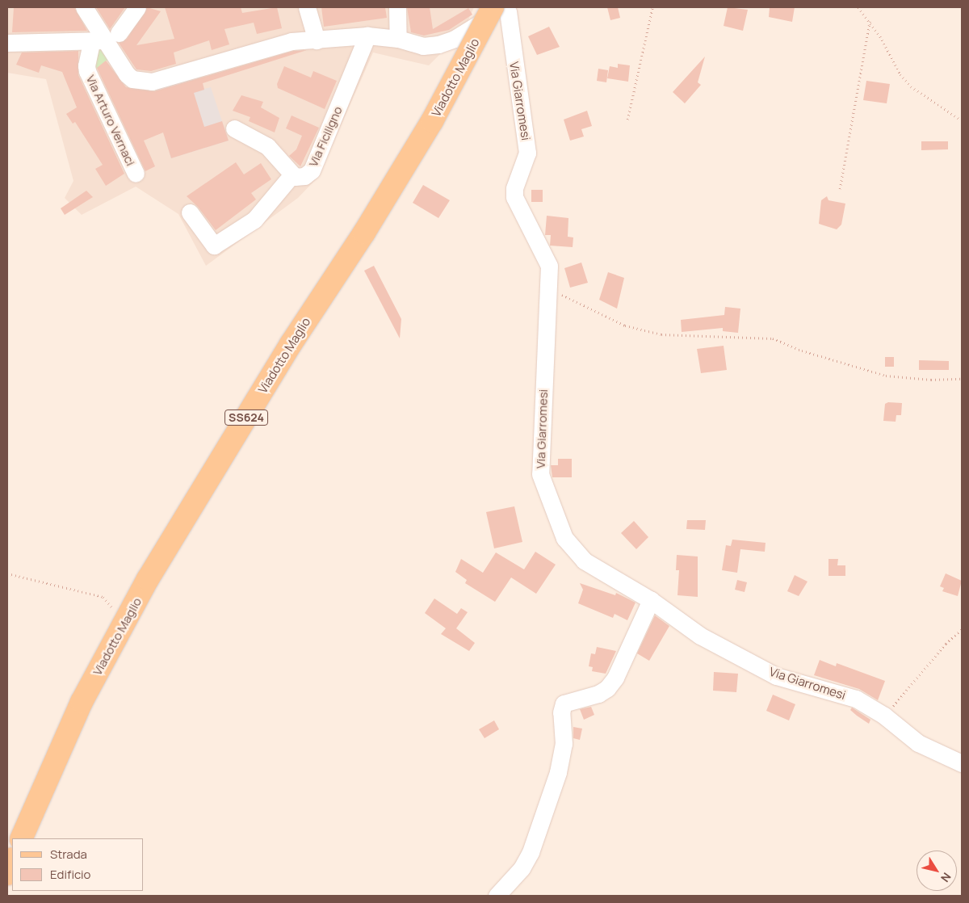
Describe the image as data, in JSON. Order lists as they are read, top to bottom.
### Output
{
  "streets": {
    "main road": ["Viadotto Maglio", "SS624"],
    "street": ["Via Giarromesi", "Via Arturo Vernaci", "Via Ficiligno"]
  },
  "crossings": [
    ["Viadotto Maglio", "Via Giarromesi"]
  ],
  "legend": ["Strada", "Edificio"],
  "north": "bottom right"
}
